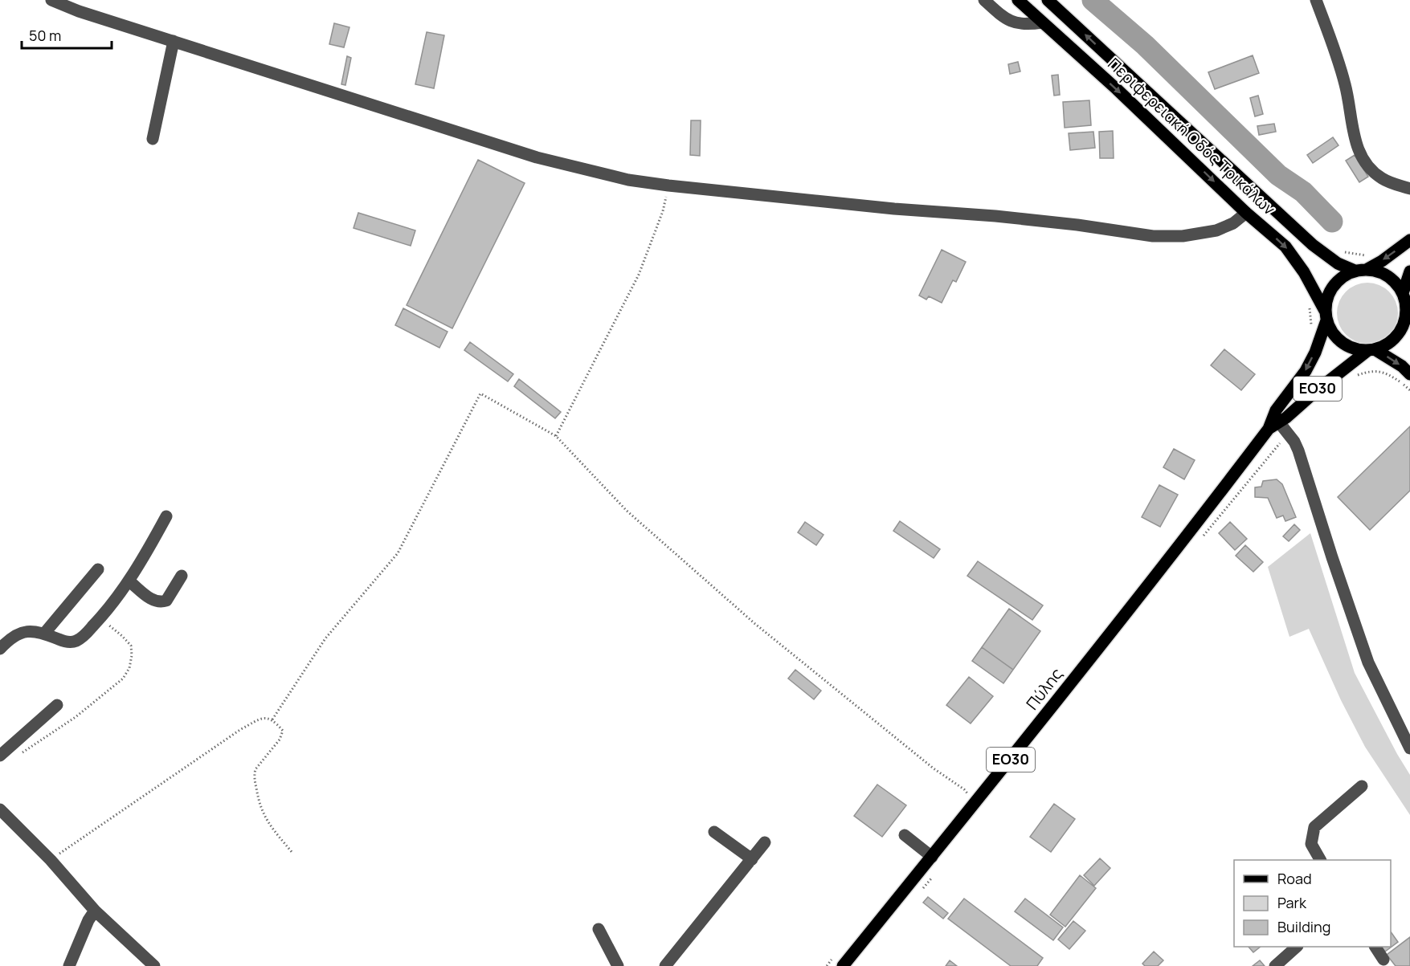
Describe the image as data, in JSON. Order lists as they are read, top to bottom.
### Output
{
  "streets": {
    "main road": ["Περιφερειακή Οδός Τρικάλων", "ΕΟ30", "Πύλης"]
  },
  "crossings": [
    ["Περιφερειακή Οδός Τρικάλων", "ΕΟ30"],
    ["ΕΟ30", "Πύλης"]
  ],
  "legend": ["Road", "Park", "Building"],
  "scale_bar": "50 m"
}
